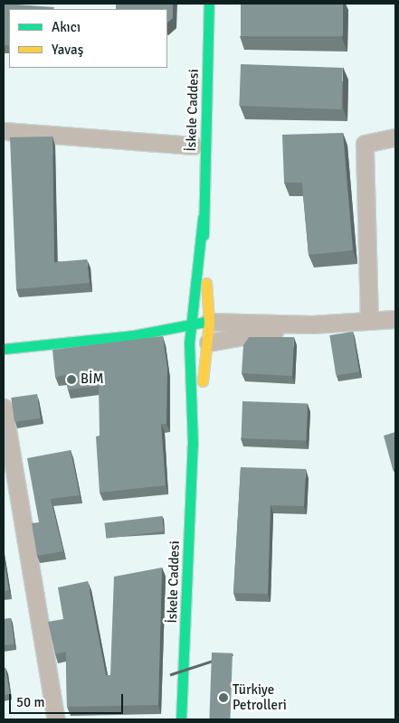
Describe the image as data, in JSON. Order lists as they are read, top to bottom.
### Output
{
  "streets": {
    "main road": ["İskele Caddesi"]
  },
  "places": ["BİM", "Türkiye Petrolleri"],
  "legend": ["Akıcı", "Yavaş"],
  "scale_bar": "50 m"
}
